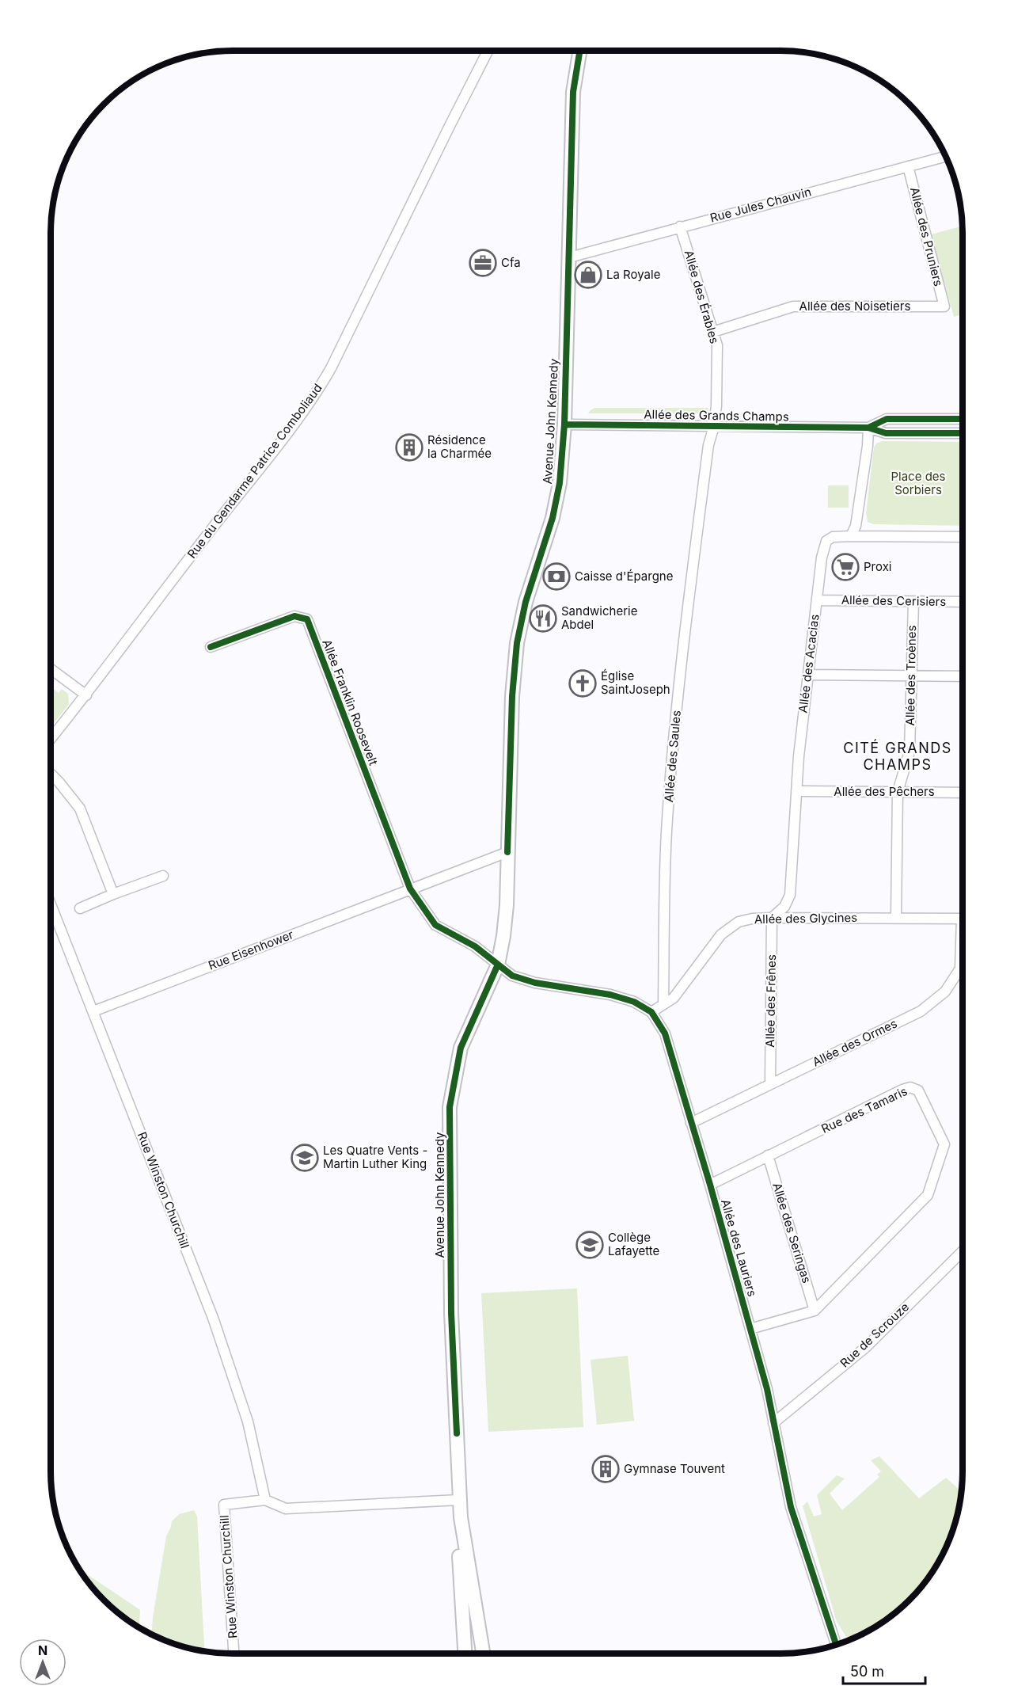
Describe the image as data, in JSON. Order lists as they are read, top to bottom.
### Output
{
  "streets": {
    "main road": ["Avenue John Kennedy"],
    "street": [
      "Rue Jules Chauvin",
      "Allée des Pruniers",
      "Allée des Érables",
      "Allée des Noisetiers",
      "Allée des Grands Champs",
      "Rue du Gendarme Patrice Comboliaud",
      "Allée des Cerisiers",
      "Allée des Acacias",
      "Allée des Troènes",
      "Allée Franklin Roosevelt",
      "Allée des Saules",
      "Allée des Pêchers",
      "Allée des Glycines",
      "Rue Eisenhower",
      "Allée des Frênes",
      "Allée des Ormes",
      "Rue des Tamaris",
      "Rue Winston Churchill",
      "Allée des Seringas",
      "Allée des Lauriers",
      "Rue de Scrouze"
    ]
  },
  "crossings": [
    ["Rue Jules Chauvin", "Allée des Pruniers"],
    ["Rue Jules Chauvin", "Allée des Érables"],
    ["Rue Jules Chauvin", "Avenue John Kennedy"],
    ["Allée des Pruniers", "Allée des Noisetiers"],
    ["Allée des Érables", "Allée des Noisetiers"],
    ["Allée des Érables", "Allée des Grands Champs"],
    ["Allée des Érables", "Allée des Saules"],
    ["Allée des Grands Champs", "Avenue John Kennedy"],
    ["Allée des Grands Champs", "Allée des Saules"],
    ["Avenue John Kennedy", "Rue Eisenhower"],
    ["Avenue John Kennedy", "Rue Winston Churchill"],
    ["Avenue John Kennedy", "Allée des Lauriers"],
    ["Allée des Cerisiers", "Allée des Acacias"],
    ["Allée des Cerisiers", "Allée des Troènes"],
    ["Allée des Acacias", "Allée des Pêchers"],
    ["Allée des Acacias", "Allée des Glycines"],
    ["Allée des Acacias", "Allée des Frênes"],
    ["Allée des Troènes", "Allée des Pêchers"],
    ["Allée des Troènes", "Allée des Glycines"],
    ["Allée Franklin Roosevelt", "Rue Eisenhower"],
    ["Allée des Saules", "Allée des Glycines"],
    ["Allée des Glycines", "Allée des Frênes"],
    ["Allée des Glycines", "Allée des Lauriers"],
    ["Rue Eisenhower", "Rue Winston Churchill"],
    ["Allée des Frênes", "Allée des Ormes"],
    ["Allée des Ormes", "Allée des Lauriers"],
    ["Rue des Tamaris", "Allée des Seringas"],
    ["Rue des Tamaris", "Allée des Lauriers"],
    ["Allée des Lauriers", "Rue de Scrouze"]
  ],
  "districts": ["CITÉ GRANDS CHAMPS"],
  "parks": ["Place des Sorbiers"],
  "places": {
    "office": ["Cfa"],
    "shop": ["La Royale"],
    "building": ["Résidence la Charmée", "Gymnase Touvent"],
    "supermarket": ["Proxi"],
    "bank": ["Caisse d'Épargne"],
    "restaurant": ["Sandwicherie Abdel"],
    "church": ["Église SaintJoseph"],
    "school or university": ["Les Quatre Vents - Martin Luther King", "Collège Lafayette"]
  },
  "scale_bar": "50 m",
  "north": "top"
}
